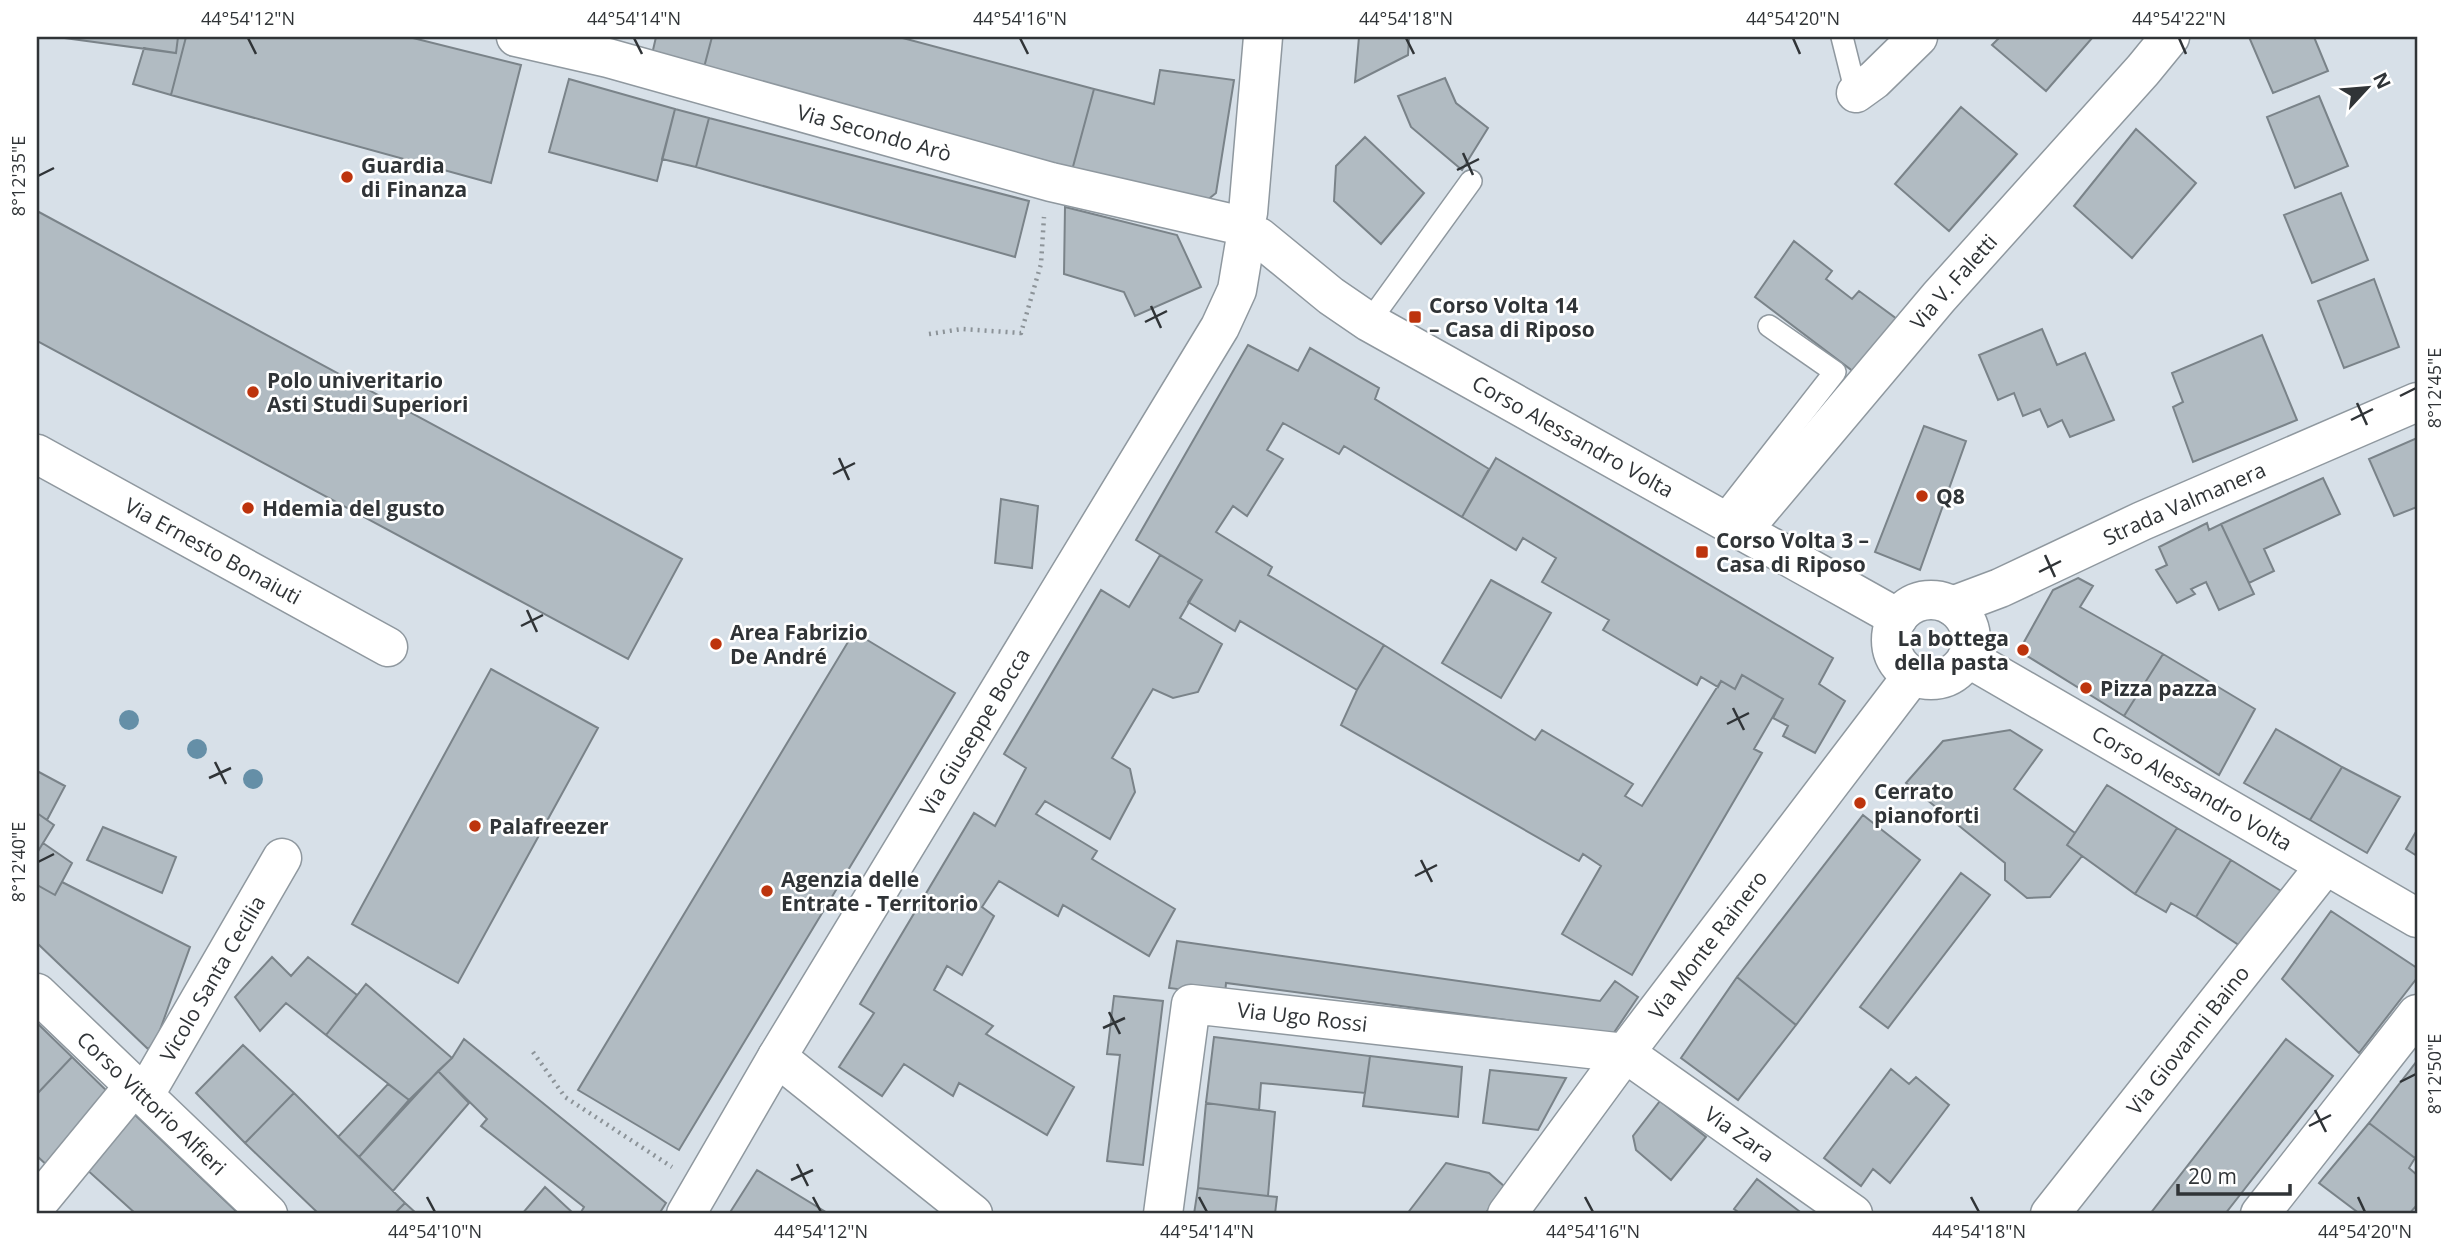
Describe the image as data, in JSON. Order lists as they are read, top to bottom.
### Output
{
  "streets": {
    "street": [
      "Via Secondo Arò",
      "Via V. Faletti",
      "Corso Alessandro Volta",
      "Strada Valmanera",
      "Via Ernesto Bonaiuti",
      "Via Giuseppe Bocca",
      "Via Monte Rainero",
      "Vicolo Santa Cecilia",
      "Via Ugo Rossi",
      "Via Giovanni Baino",
      "Corso Vittorio Alfieri",
      "Via Zara"
    ]
  },
  "crossings": [
    ["Via Secondo Arò", "Corso Alessandro Volta"],
    ["Via Secondo Arò", "Via Giuseppe Bocca"],
    ["Via V. Faletti", "Corso Alessandro Volta"],
    ["Corso Alessandro Volta", "Strada Valmanera"],
    ["Corso Alessandro Volta", "Via Giuseppe Bocca"],
    ["Corso Alessandro Volta", "Via Monte Rainero"],
    ["Corso Alessandro Volta", "Via Giovanni Baino"],
    ["Strada Valmanera", "Via Monte Rainero"],
    ["Via Monte Rainero", "Via Ugo Rossi"],
    ["Via Monte Rainero", "Via Zara"],
    ["Vicolo Santa Cecilia", "Corso Vittorio Alfieri"],
    ["Via Ugo Rossi", "Via Zara"]
  ],
  "places": {
    "other": [
      "Guardia di Finanza",
      "Polo univeritario Asti Studi Superiori",
      "Q8",
      "Hdemia del gusto",
      "Area Fabrizio De André",
      "La bottega della pasta",
      "Pizza pazza",
      "Cerrato pianoforti",
      "Palafreezer",
      "Agenzia delle Entrate - Territorio"
    ],
    "transit": ["Corso Volta 14 – Casa di Riposo", "Corso Volta 3 – Casa di Riposo"]
  },
  "scale_bar": "20 m",
  "north": "top right",
  "coordinates": [
    "44°54'12\"N",
    "44°54'14\"N",
    "44°54'16\"N",
    "44°54'18\"N",
    "44°54'20\"N",
    "44°54'22\"N",
    "8°12'35\"E",
    "8°12'45\"E",
    "8°12'40\"E",
    "8°12'50\"E",
    "44°54'10\"N"
  ]
}
